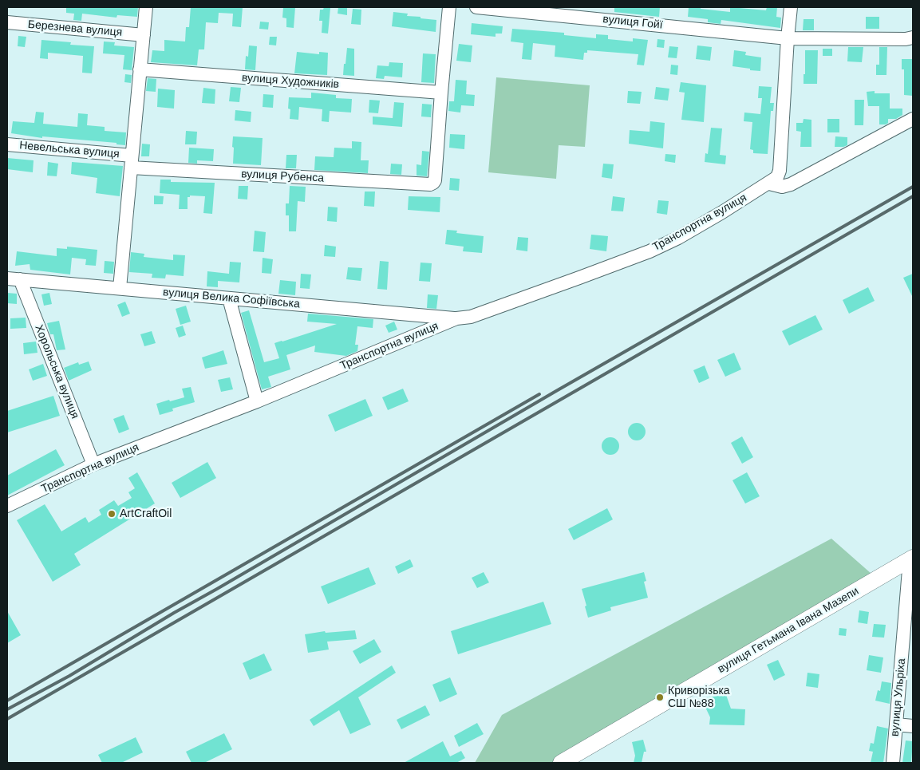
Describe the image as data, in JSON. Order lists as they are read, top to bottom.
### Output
{
  "streets": {
    "main road": ["вулиця Гетьмана Івана Мазепи"],
    "street": [
      "вулиця Гойї",
      "Березнева вулиця",
      "вулиця Художників",
      "Невельська вулиця",
      "вулиця Рубенса",
      "Транспортна вулиця",
      "вулиця Велика Софіївська",
      "Хорольська вулиця",
      "вулиця Ульріха"
    ]
  },
  "crossings": [
    ["вулиця Гойї", "Транспортна вулиця"],
    ["вулиця Художників", "вулиця Рубенса"],
    ["Невельська вулиця", "вулиця Рубенса"],
    ["Транспортна вулиця", "вулиця Велика Софіївська"],
    ["Транспортна вулиця", "Хорольська вулиця"],
    ["вулиця Велика Софіївська", "Хорольська вулиця"],
    ["вулиця Гетьмана Івана Мазепи", "вулиця Ульріха"]
  ],
  "places": ["ArtCraftOil", "Криворізька СШ №88"]
}
